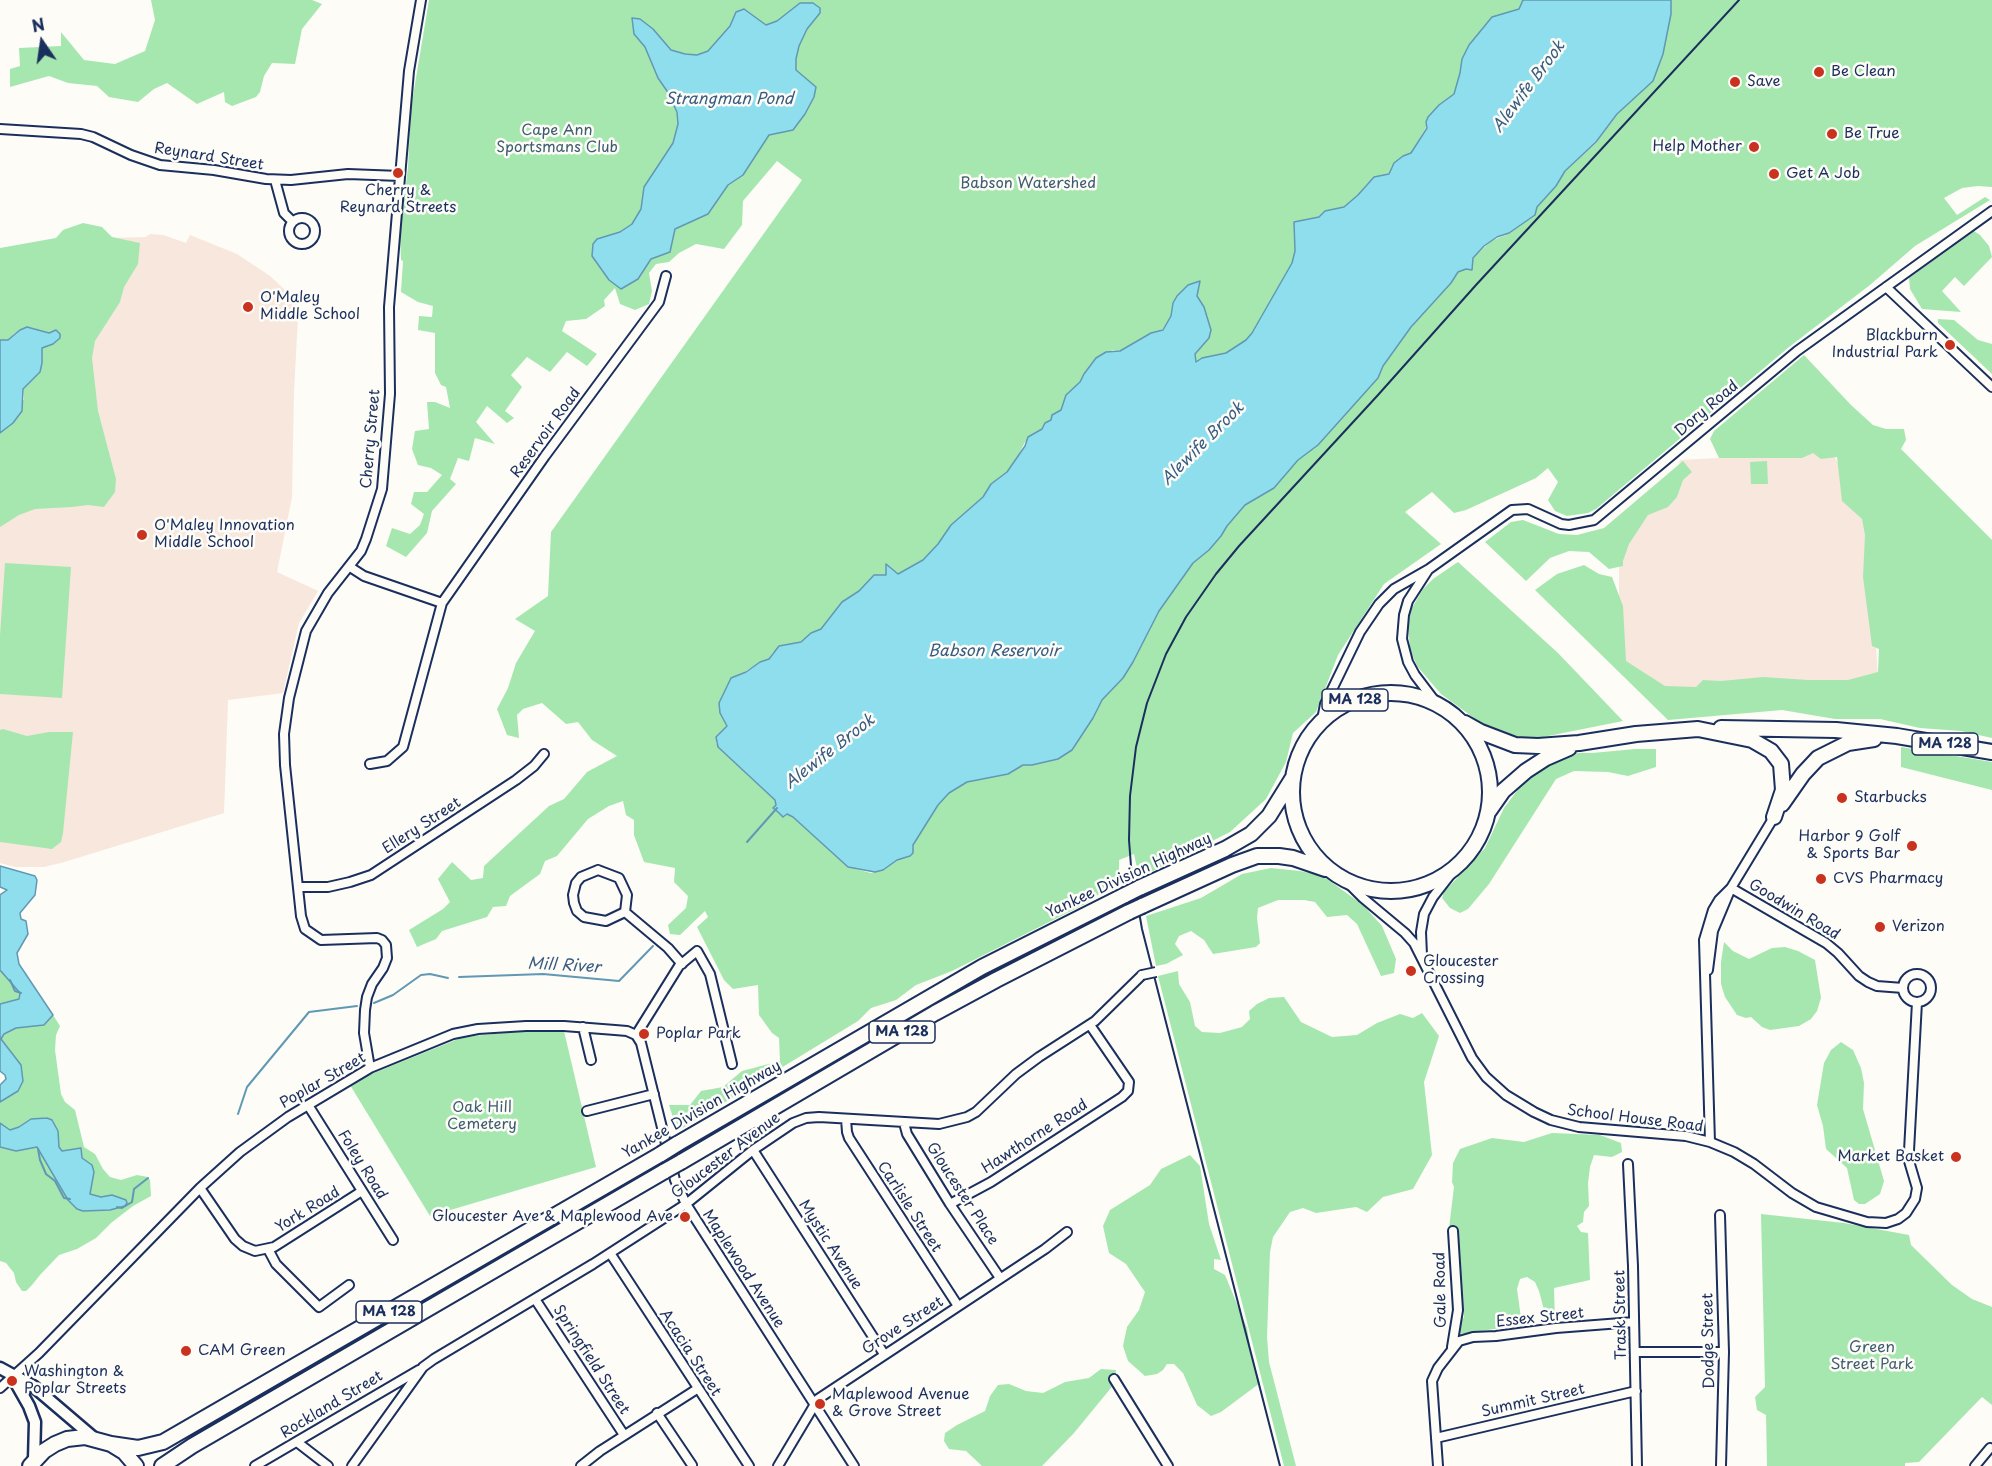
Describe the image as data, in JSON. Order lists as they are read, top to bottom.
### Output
{
  "streets": {
    "highway": ["MA 128", "Yankee Division Highway"],
    "street": [
      "Reynard Street",
      "Dory Road",
      "Reservoir Road",
      "Cherry Street",
      "Ellery Street",
      "Goodwin Road",
      "Poplar Street",
      "School House Road",
      "Hawthorne Road",
      "Gloucester Avenue",
      "Foley Road",
      "Gloucester Place",
      "Carlisle Street",
      "York Road",
      "Mystic Avenue",
      "Maplewood Avenue",
      "Gale Road",
      "Trask Street",
      "Essex Street",
      "Grove Street",
      "Dodge Street",
      "Acacia Street",
      "Springfield Street",
      "Summit Street",
      "Rockland Street"
    ]
  },
  "crossings": [
    ["Reynard Street", "Cherry Street"],
    ["Dory Road", "MA 128"],
    ["Dory Road", "Yankee Division Highway"],
    ["Dory Road", "School House Road"],
    ["Cherry Street", "Ellery Street"],
    ["Cherry Street", "Poplar Street"],
    ["MA 128", "Yankee Division Highway"],
    ["MA 128", "School House Road"],
    ["Yankee Division Highway", "School House Road"],
    ["Goodwin Road", "School House Road"],
    ["Poplar Street", "Foley Road"],
    ["Poplar Street", "Maplewood Avenue"],
    ["Hawthorne Road", "Gloucester Avenue"],
    ["Hawthorne Road", "Gloucester Place"],
    ["Gloucester Avenue", "Gloucester Place"],
    ["Gloucester Avenue", "Carlisle Street"],
    ["Gloucester Avenue", "Mystic Avenue"],
    ["Gloucester Avenue", "Maplewood Avenue"],
    ["Gloucester Avenue", "Acacia Street"],
    ["Gloucester Avenue", "Springfield Street"],
    ["Gloucester Avenue", "Rockland Street"],
    ["Foley Road", "York Road"],
    ["Gloucester Place", "Grove Street"],
    ["Carlisle Street", "Grove Street"],
    ["Mystic Avenue", "Grove Street"],
    ["Maplewood Avenue", "Grove Street"],
    ["Gale Road", "Essex Street"],
    ["Trask Street", "Essex Street"],
    ["Trask Street", "Summit Street"]
  ],
  "water": [
    "Alewife Brook",
    "Strangman Pond",
    "Babson Reservoir",
    "Mill River"
  ],
  "parks": [
    "Cape Ann Sportsmans Club",
    "Babson Watershed",
    "Oak Hill Cemetery",
    "Green Street Park"
  ],
  "places": [
    "Be Clean",
    "Save",
    "Be True",
    "Help Mother",
    "Cherry & Reynard Streets",
    "Get A Job",
    "O'Maley Middle School",
    "Blackburn Industrial Park",
    "O'Maley Innovation Middle School",
    "Starbucks",
    "Harbor 9 Golf & Sports Bar",
    "CVS Pharmacy",
    "Verizon",
    "Gloucester Crossing",
    "Poplar Park",
    "Market Basket",
    "Gloucester Ave & Maplewood Ave",
    "CAM Green",
    "Washington & Poplar Streets",
    "Maplewood Avenue & Grove Street"
  ],
  "north": "top"
}
